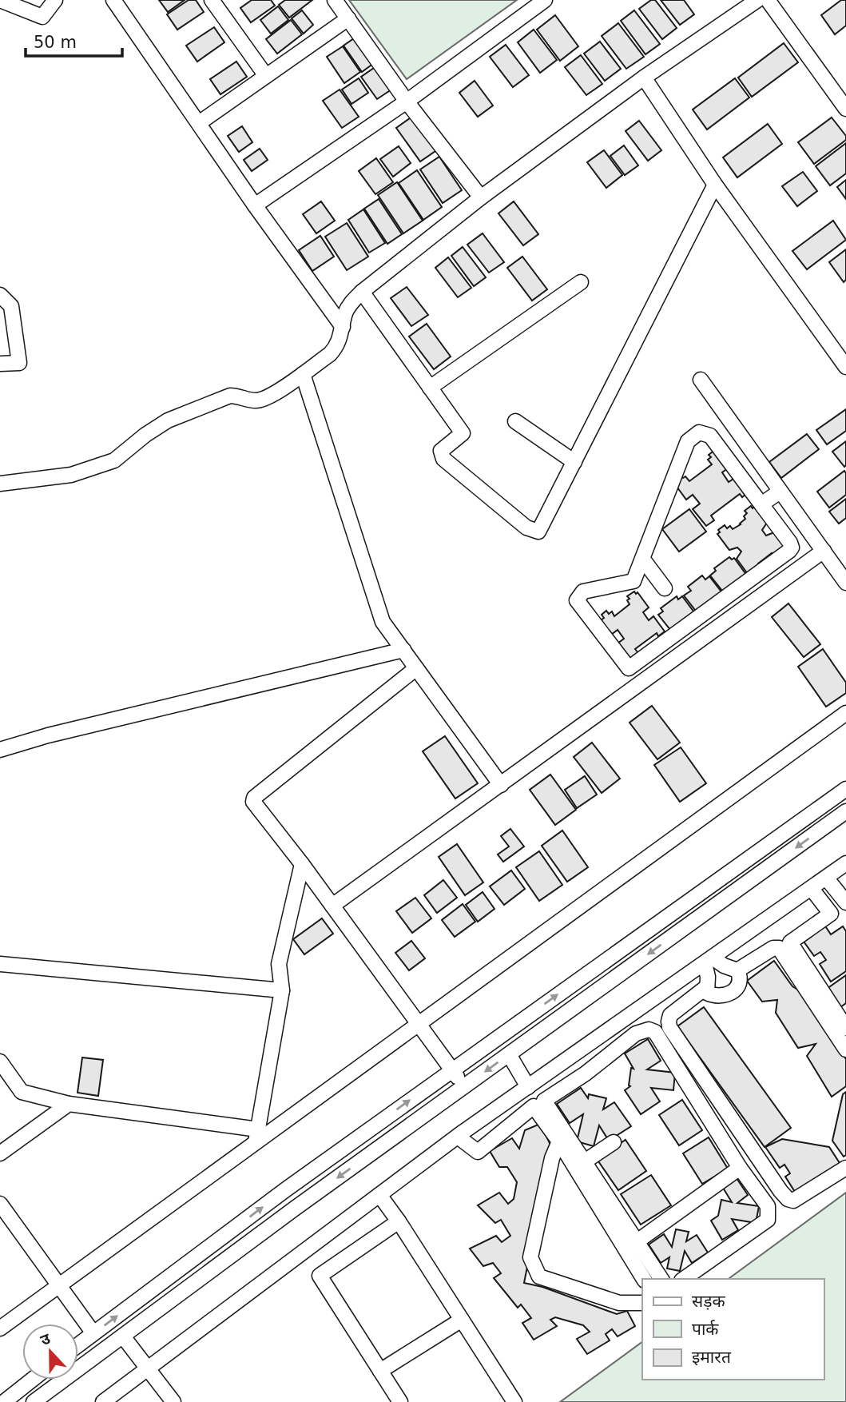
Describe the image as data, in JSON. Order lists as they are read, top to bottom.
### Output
{
  "legend": ["सड़क", "पार्क", "इमारत"],
  "scale_bar": "50 m",
  "north": "top"
}
